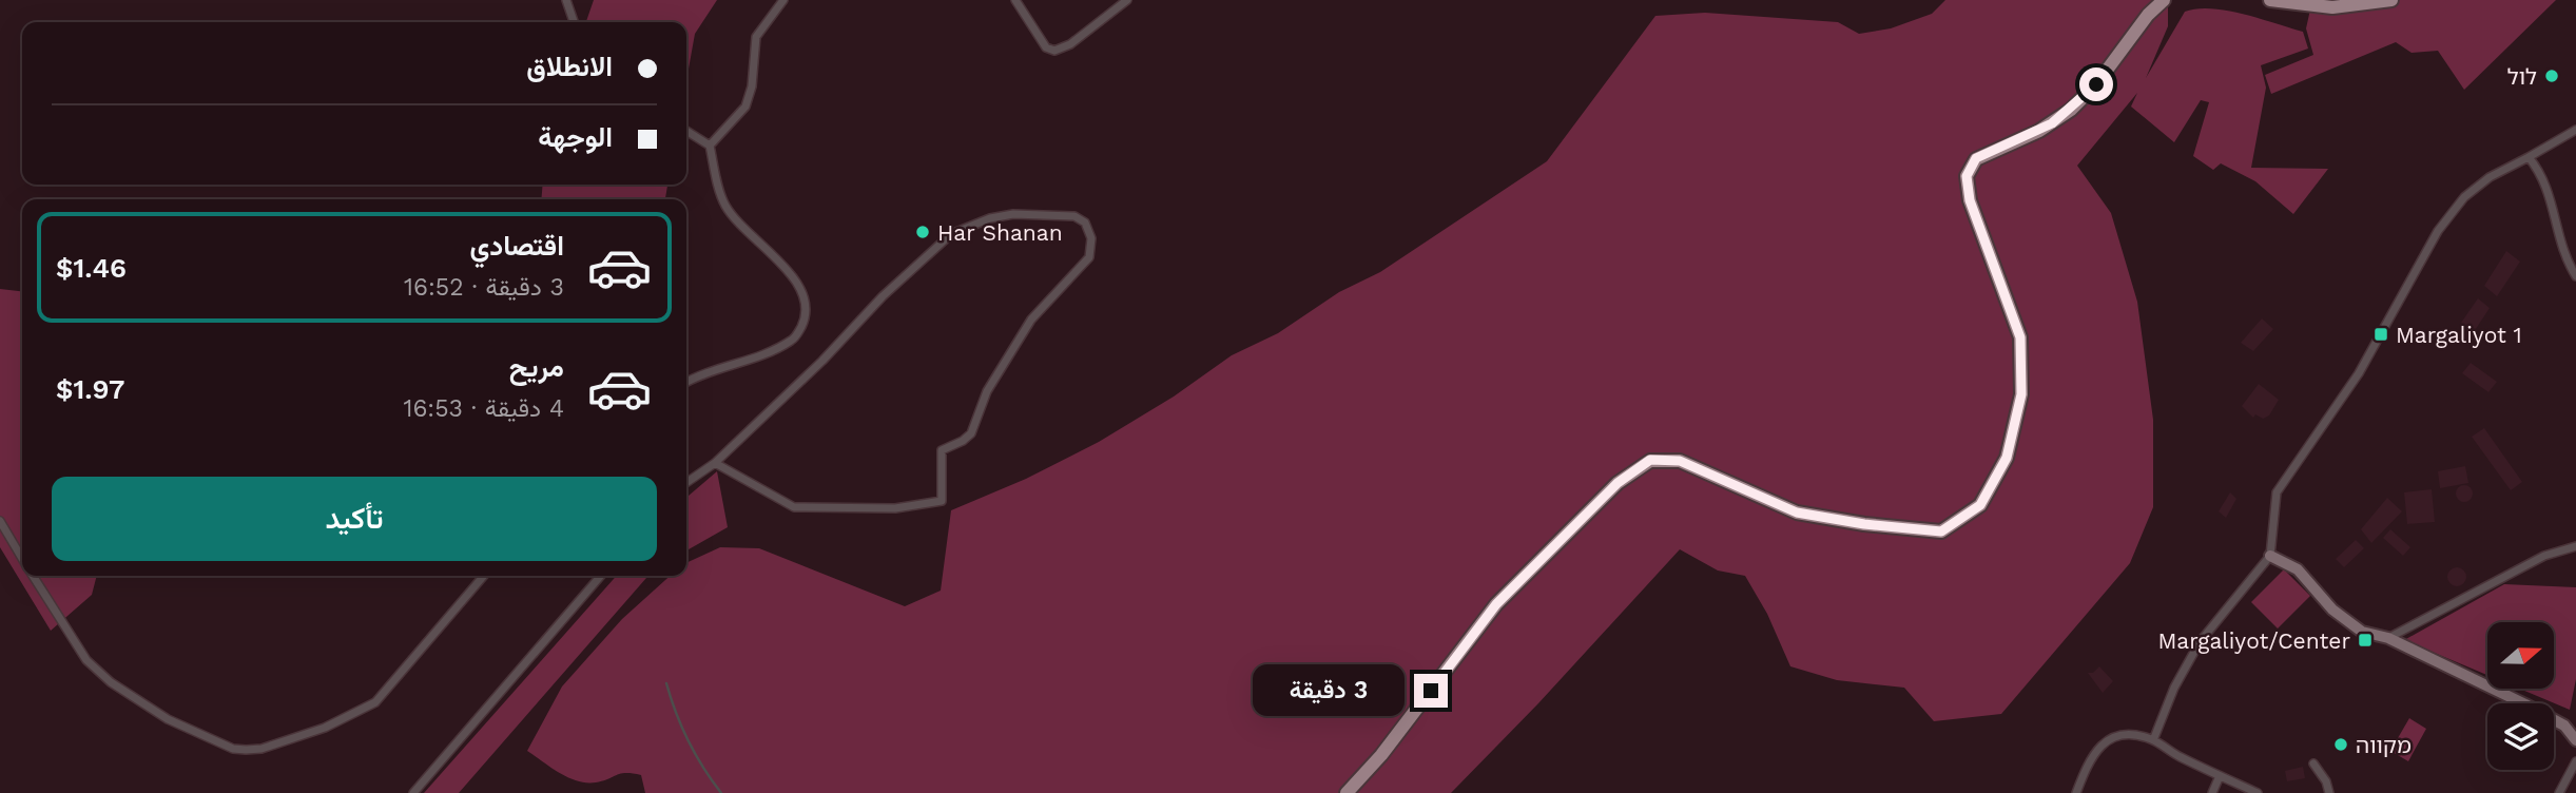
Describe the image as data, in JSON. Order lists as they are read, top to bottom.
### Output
{
  "places": {
    "other": ["לול", "Har Shanan", "מקווה"],
    "transit": ["Margaliyot 1", "Margaliyot/Center"]
  },
  "north": "right",
  "page": {
    "banner": ["الانطلاق", "الوجهة"],
    "list": [
      {
        "name": "اقتصادي",
        "note": "3 دقيقة · 16:52",
        "value": "$1.46"
      },
      {
        "name": "مريح",
        "note": "4 دقيقة · 16:53",
        "value": "$1.97"
      }
    ],
    "buttons": "تأكيد",
    "bubble": "3 دقيقة"
  }
}
